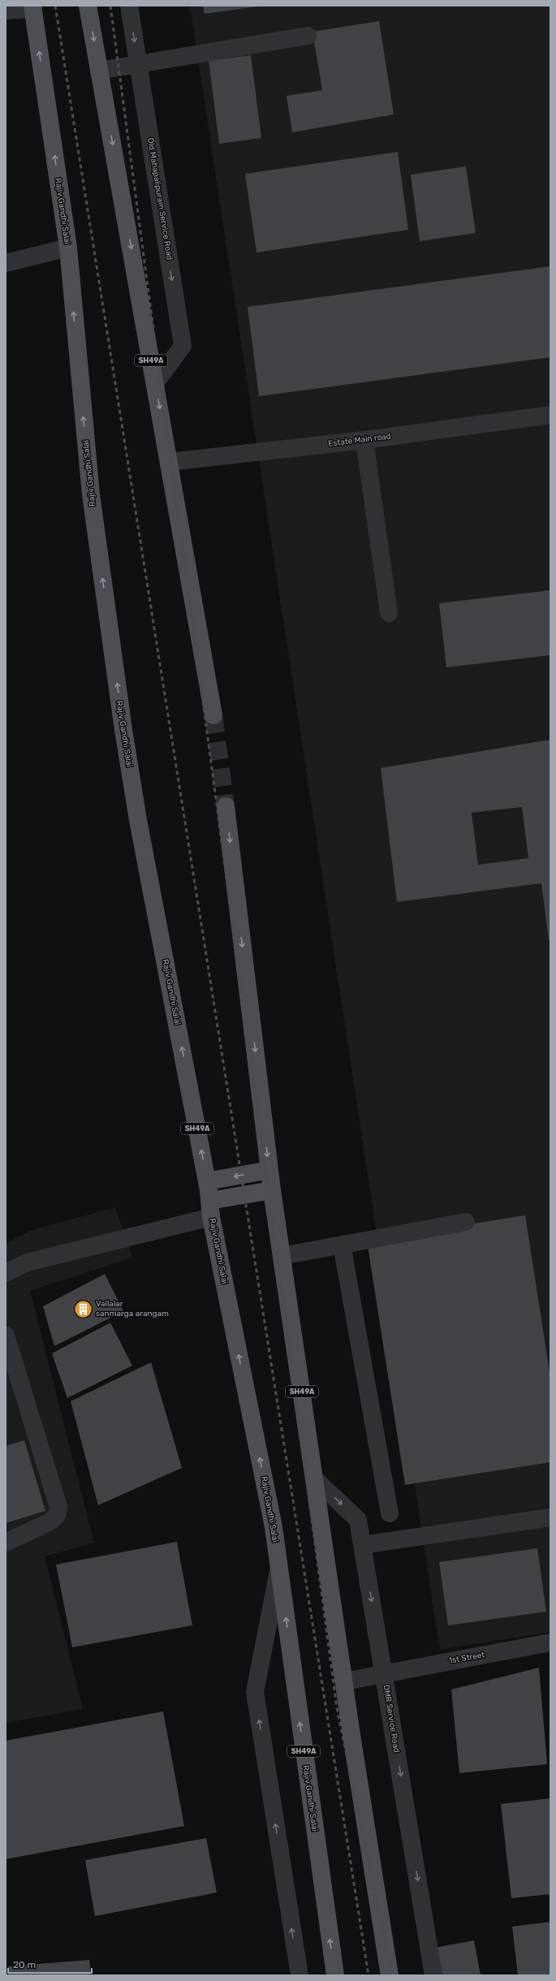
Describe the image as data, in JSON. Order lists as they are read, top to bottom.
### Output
{
  "streets": {
    "main road": ["Rajiv Gandhi Salai", "SH49A"],
    "street": [
      "Old Mahapalipuram Service Road",
      "Estate Main road",
      "1st Street",
      "OMR Service Road"
    ]
  },
  "crossings": [
    ["Old Mahapalipuram Service Road", "SH49A"],
    ["SH49A", "Estate Main road"],
    ["SH49A", "1st Street"],
    ["SH49A", "OMR Service Road"],
    ["1st Street", "OMR Service Road"]
  ],
  "one_way": ["Old Mahapalipuram Service Road"],
  "places": {
    "building": ["Vallalar sanmarga arangam"]
  },
  "scale_bar": "20 m"
}
